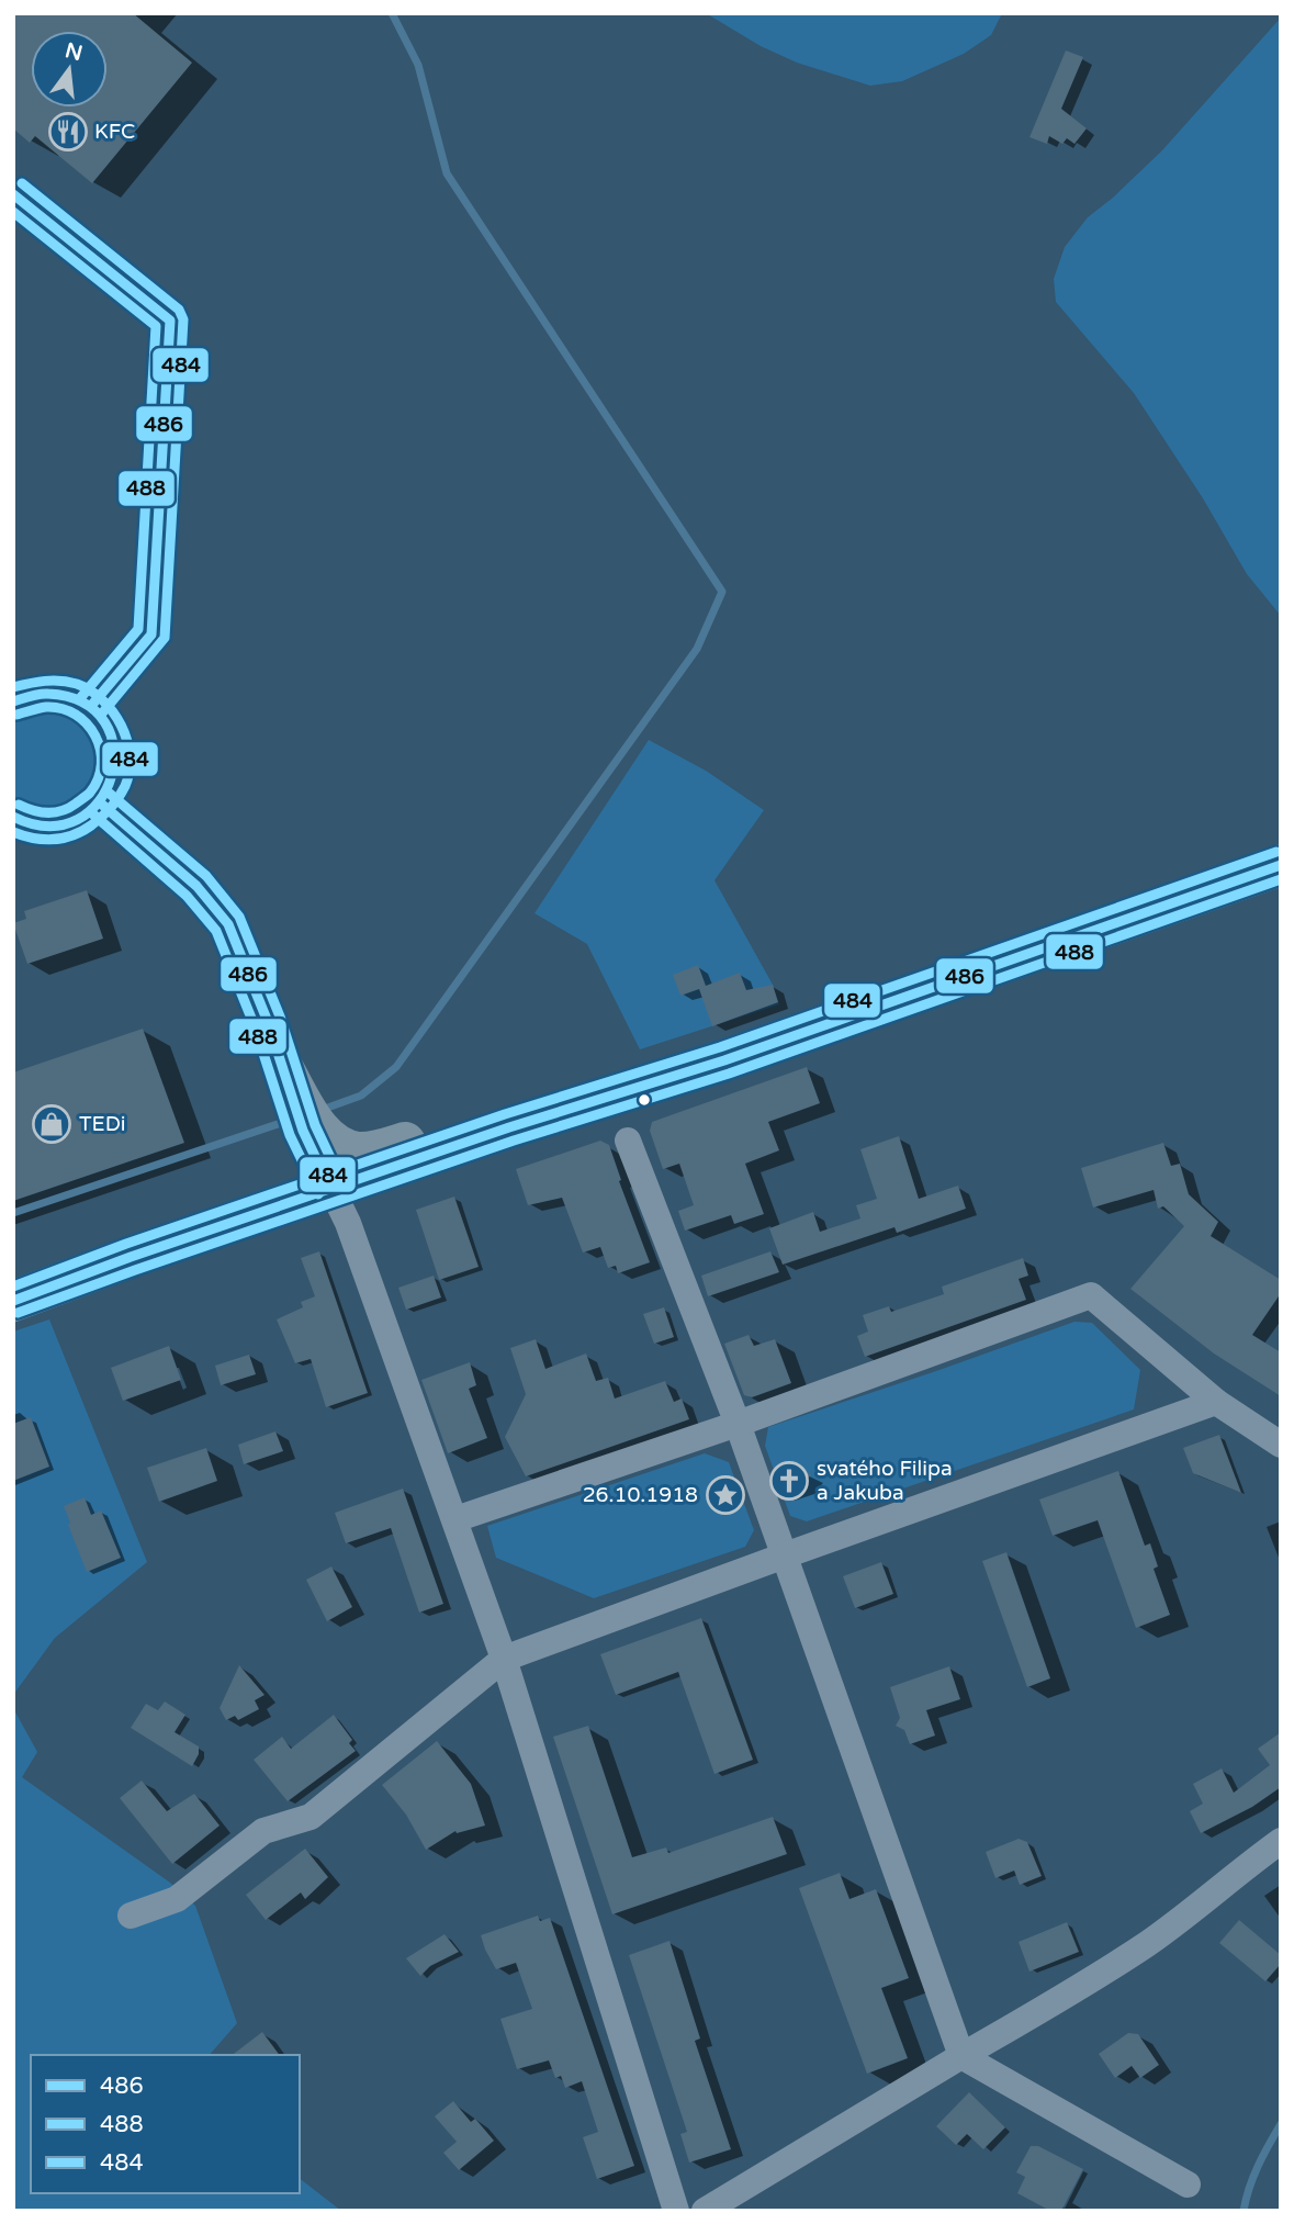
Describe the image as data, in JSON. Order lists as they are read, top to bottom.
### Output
{
  "places": {
    "restaurant": ["KFC"],
    "shop": ["TEDi"],
    "church": ["svatého Filipa a Jakuba"],
    "place": ["26.10.1918"]
  },
  "lines": ["transit line 484", "transit line 486", "transit line 488"],
  "legend": ["486", "488", "484"],
  "north": "top"
}
